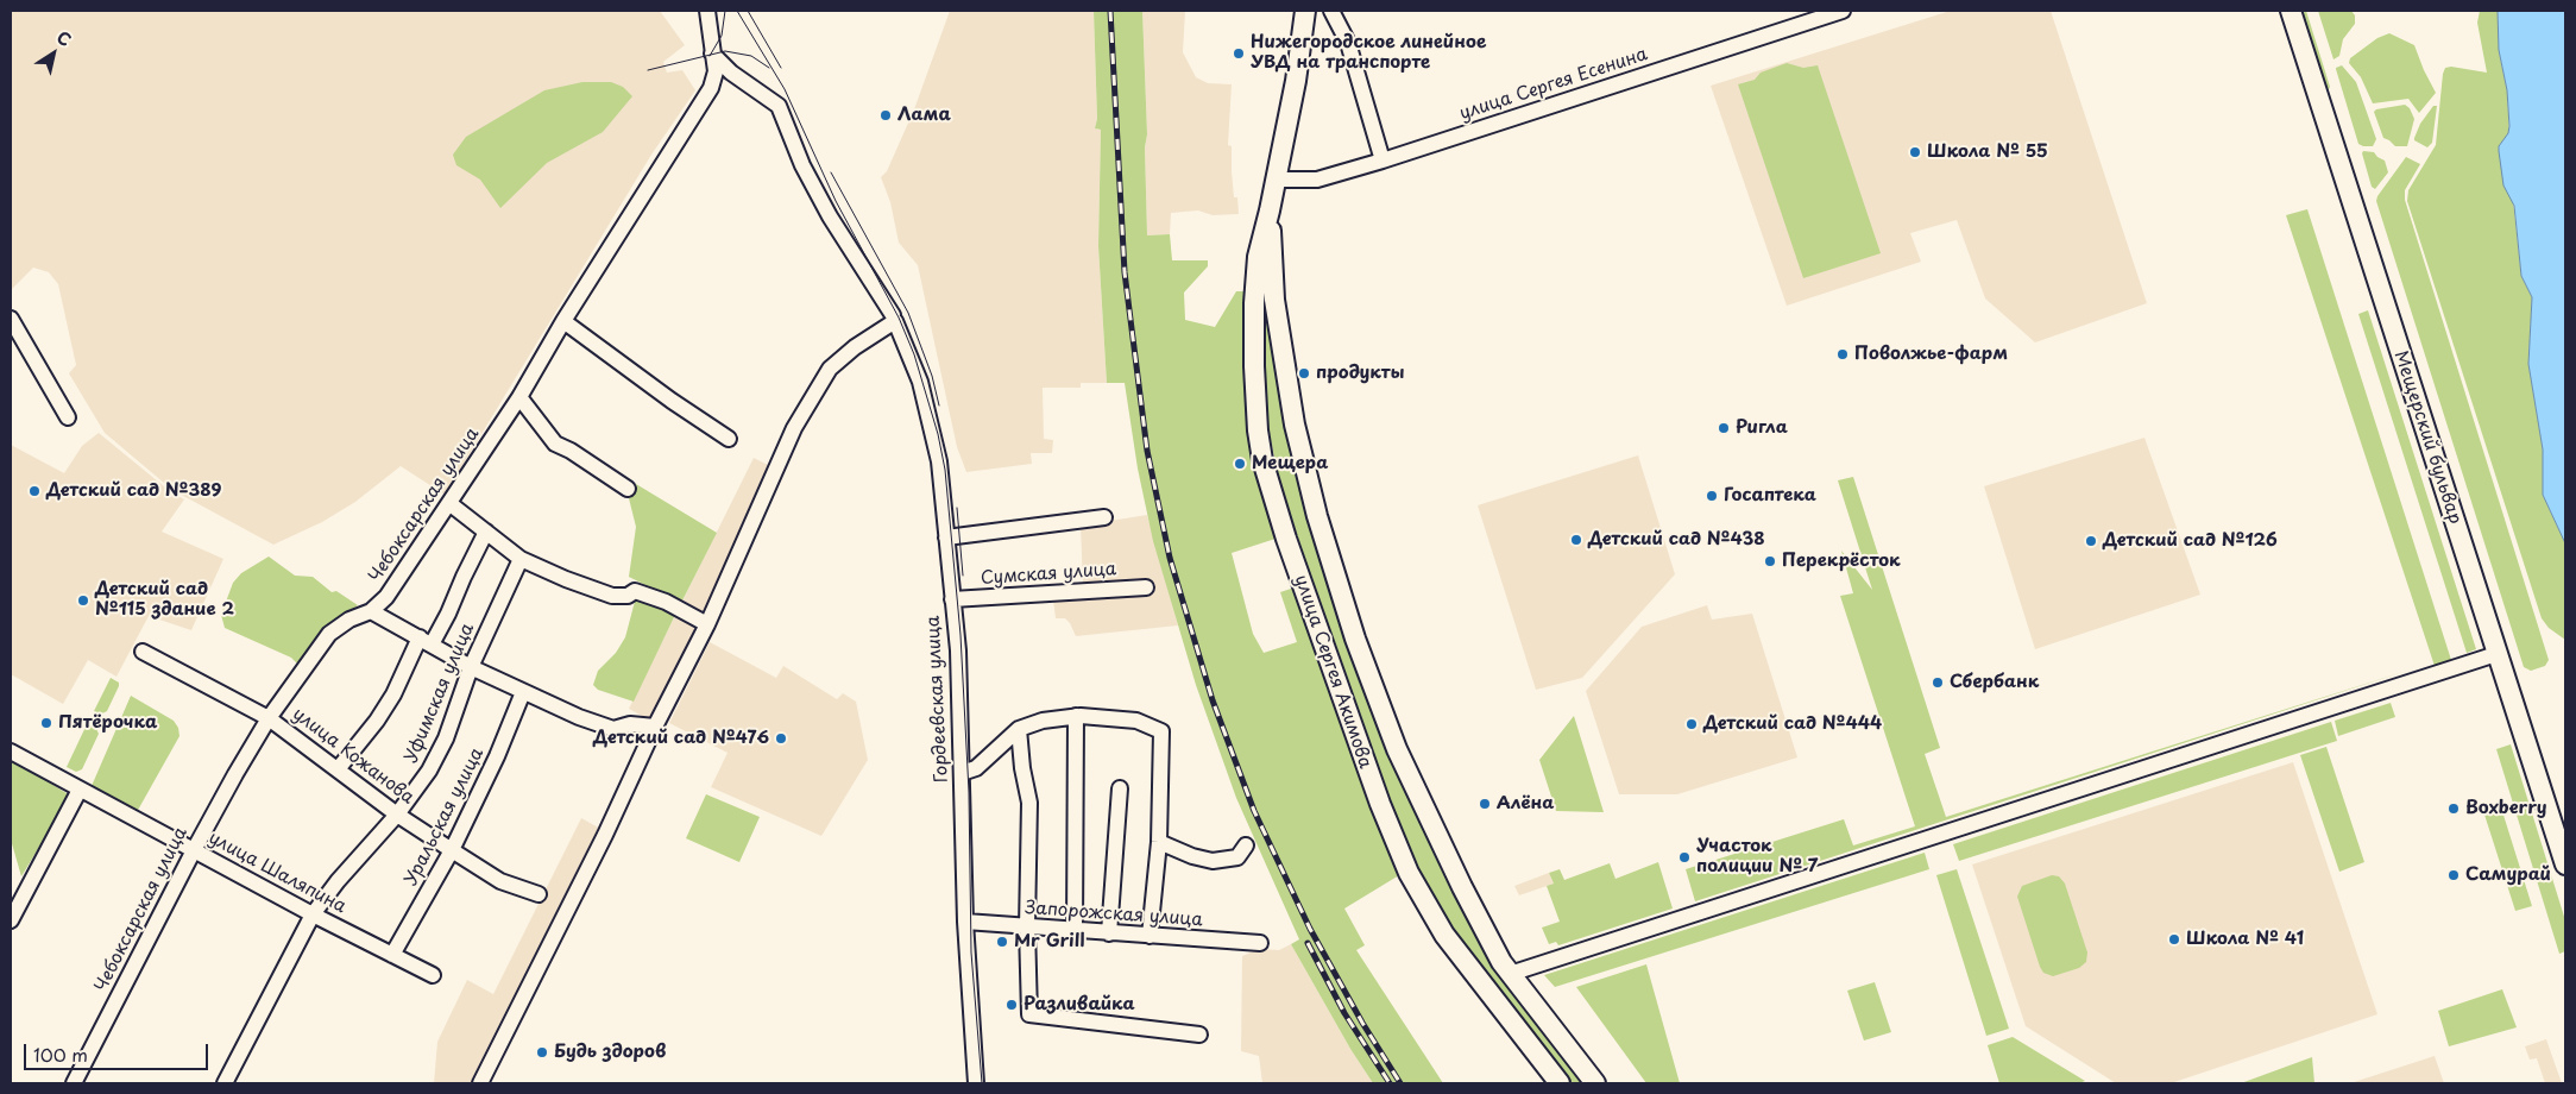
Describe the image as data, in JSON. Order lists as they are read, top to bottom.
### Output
{
  "streets": {
    "main road": ["Мещерский бульвар", "улица Сергея Акимова"],
    "street": [
      "улица Сергея Есенина",
      "Чебоксарская улица",
      "Сумская улица",
      "Уфимская улица",
      "Гордеевская улица",
      "улица Кожанова",
      "Уральская улица",
      "улица Шаляпина",
      "Запорожская улица"
    ]
  },
  "crossings": [
    ["улица Сергея Есенина", "улица Сергея Акимова"],
    ["Чебоксарская улица", "Гордеевская улица"],
    ["Чебоксарская улица", "улица Кожанова"],
    ["Чебоксарская улица", "улица Шаляпина"],
    ["Сумская улица", "Гордеевская улица"],
    ["Уфимская улица", "улица Кожанова"],
    ["Уфимская улица", "улица Шаляпина"],
    ["Гордеевская улица", "Запорожская улица"],
    ["улица Кожанова", "Уральская улица"],
    ["Уральская улица", "улица Шаляпина"]
  ],
  "places": [
    "Нижегородское линейное УВД на транспорте",
    "Лама",
    "Школа № 55",
    "Поволжье-фарм",
    "продукты",
    "Ригла",
    "Мещера",
    "Детский сад №389",
    "Госаптека",
    "Детский сад №438",
    "Детский сад №126",
    "Перекрёсток",
    "Детский сад №115 здание 2",
    "Сбербанк",
    "Пятёрочка",
    "Детский сад №444",
    "Детский сад №476",
    "Алёна",
    "Boxberry",
    "Участок полиции № 7",
    "Самурай",
    "Школа № 41",
    "Mr Grill",
    "Разливайка",
    "Будь здоров"
  ],
  "scale_bar": "100 m",
  "north": "top right"
}
